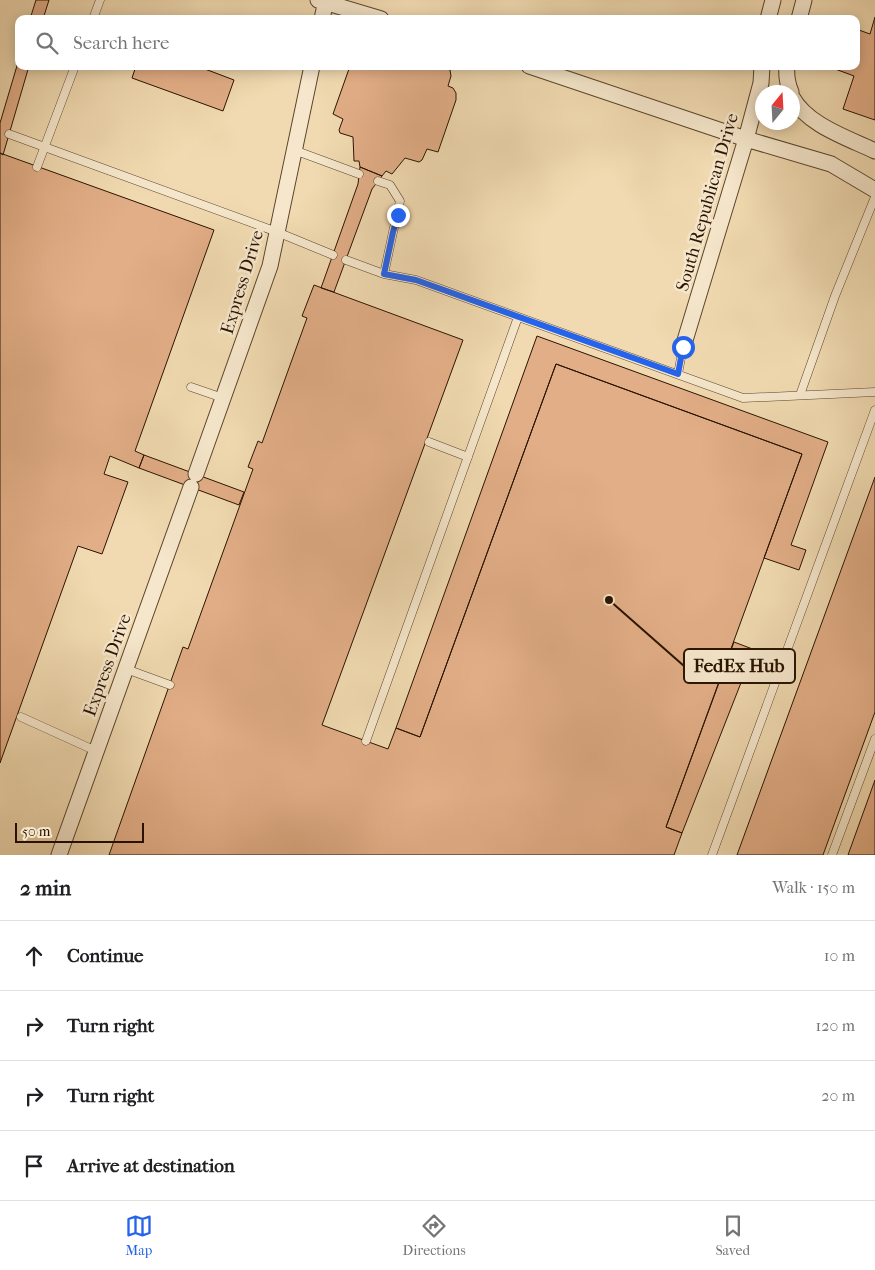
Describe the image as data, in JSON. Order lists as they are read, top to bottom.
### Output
{
  "streets": {
    "street": ["South Republican Drive", "Express Drive"]
  },
  "places": ["FedEx Hub"],
  "scale_bar": "50 m",
  "north": "top",
  "page": {
    "search": "Search here",
    "scale": "50 m",
    "heading": ["2 min", "Walk · 150 m"],
    "list": [
      ["Continue", "10 m"],
      ["Turn right", "120 m"],
      ["Turn right", "20 m"],
      "Arrive at destination"
    ],
    "nav": ["Map", "Directions", "Saved"]
  }
}
